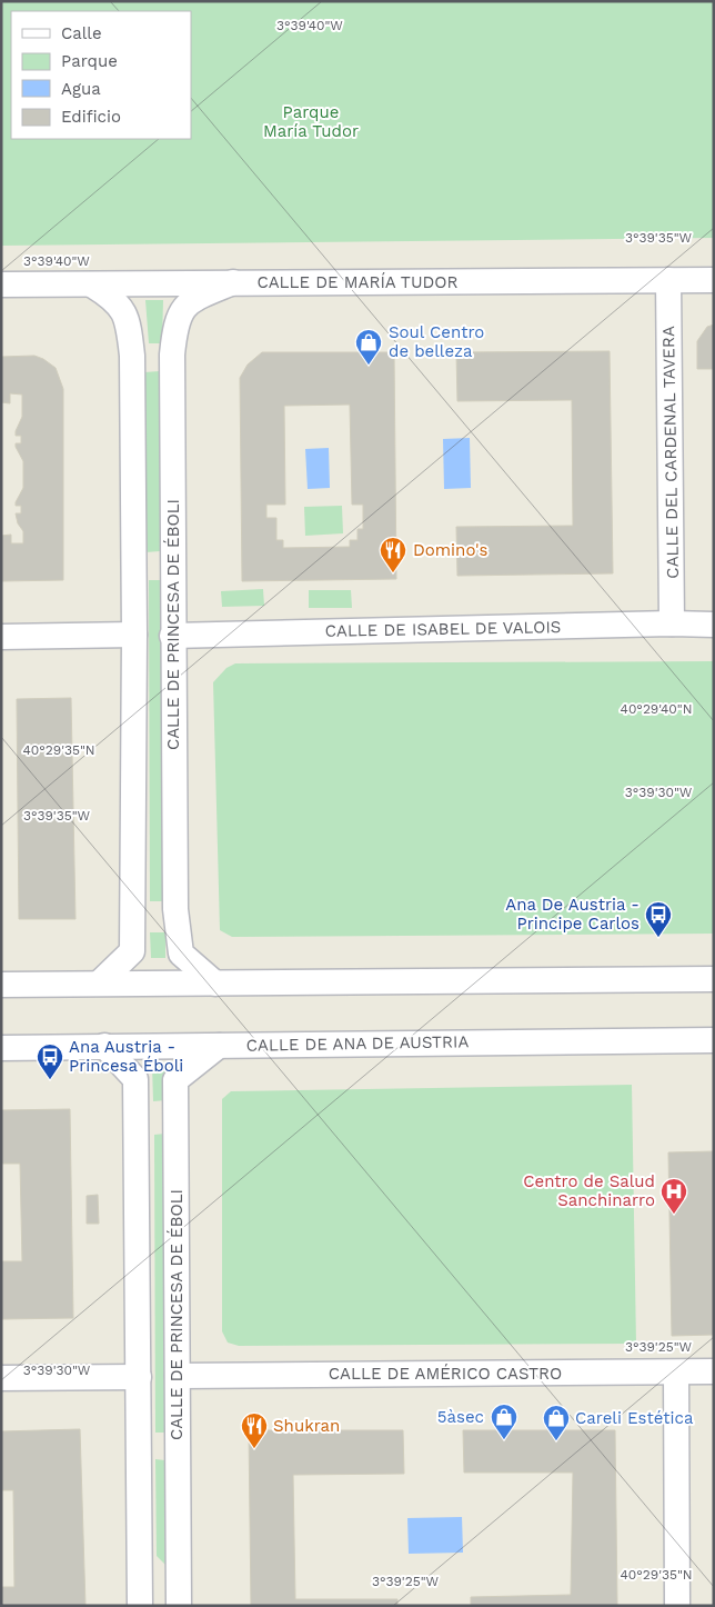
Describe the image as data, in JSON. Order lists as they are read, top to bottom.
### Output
{
  "streets": {
    "street": [
      "CALLE DE MARÍA TUDOR",
      "CALLE DEL CARDENAL TAVERA",
      "CALLE DE PRINCESA DE ÉBOLI",
      "CALLE DE ISABEL DE VALOIS",
      "CALLE DE ANA DE AUSTRIA",
      "CALLE DE AMÉRICO CASTRO"
    ]
  },
  "crossings": [
    ["CALLE DE MARÍA TUDOR", "CALLE DEL CARDENAL TAVERA"],
    ["CALLE DE MARÍA TUDOR", "CALLE DE PRINCESA DE ÉBOLI"],
    ["CALLE DEL CARDENAL TAVERA", "CALLE DE ISABEL DE VALOIS"],
    ["CALLE DE PRINCESA DE ÉBOLI", "CALLE DE ISABEL DE VALOIS"],
    ["CALLE DE PRINCESA DE ÉBOLI", "CALLE DE ANA DE AUSTRIA"],
    ["CALLE DE PRINCESA DE ÉBOLI", "CALLE DE AMÉRICO CASTRO"]
  ],
  "parks": ["Parque María Tudor"],
  "places": {
    "shop": ["Soul Centro de belleza", "5àsec", "Careli Estética"],
    "restaurant": ["Domino's", "Shukran"],
    "bus stop": ["Ana De Austria - Principe Carlos", "Ana Austria - Princesa Éboli"],
    "hospital": ["Centro de Salud Sanchinarro"]
  },
  "legend": [
    "Calle",
    "Parque",
    "Agua",
    "Edificio"
  ],
  "coordinates": [
    "3°39'40\"W",
    "3°39'35\"W",
    "40°29'40\"N",
    "40°29'35\"N",
    "3°39'30\"W",
    "3°39'25\"W"
  ]
}
